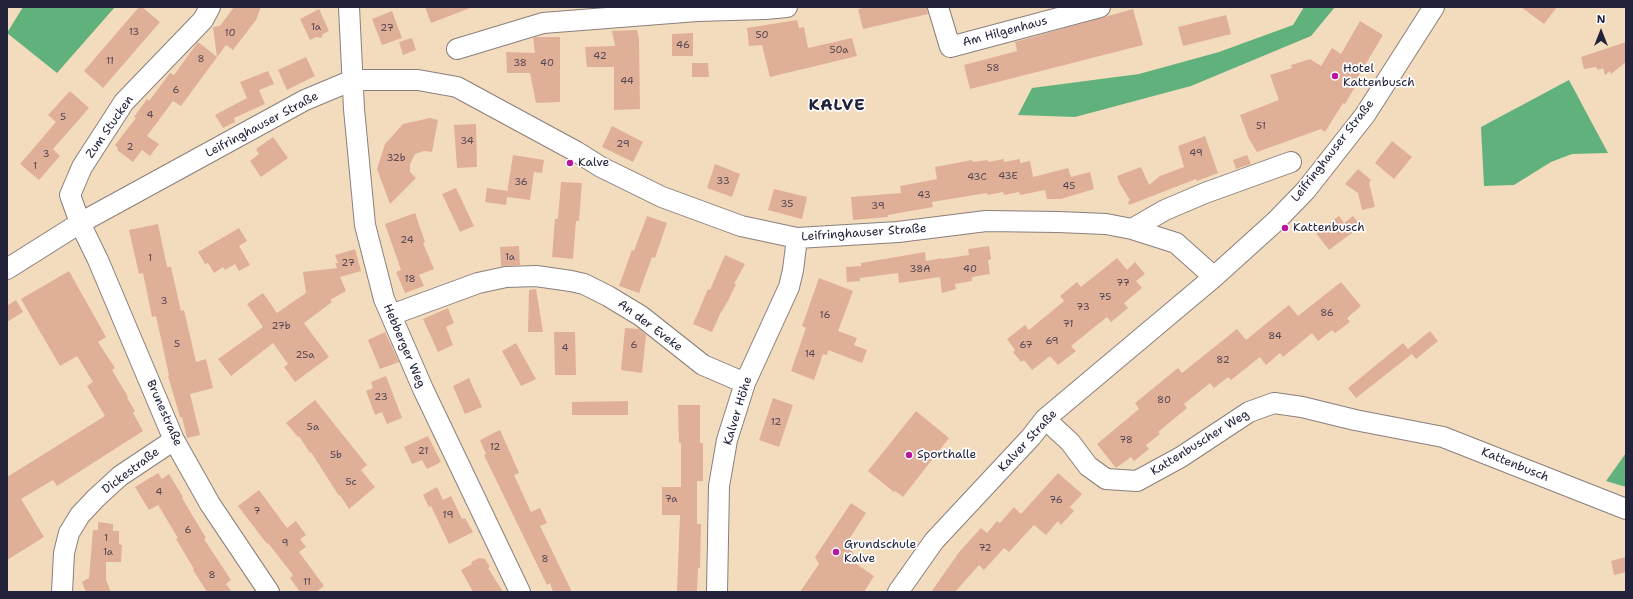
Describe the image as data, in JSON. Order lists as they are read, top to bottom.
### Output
{
  "streets": {
    "street": [
      "Am Hilgenhaus",
      "Leifringhauser Straße",
      "Zum Stucken",
      "An der Eveke",
      "Hebberger Weg",
      "Kalver Höhe",
      "Brunestraße",
      "Kalver Straße",
      "Kattenbuscher Weg",
      "Kattenbusch",
      "Dickestraße"
    ]
  },
  "crossings": [
    ["Leifringhauser Straße", "Zum Stucken"],
    ["Leifringhauser Straße", "Hebberger Weg"],
    ["Leifringhauser Straße", "Kalver Höhe"],
    ["Leifringhauser Straße", "Brunestraße"],
    ["Leifringhauser Straße", "Kalver Straße"],
    ["Zum Stucken", "Brunestraße"],
    ["An der Eveke", "Hebberger Weg"],
    ["An der Eveke", "Kalver Höhe"],
    ["Brunestraße", "Dickestraße"],
    ["Kalver Straße", "Kattenbuscher Weg"],
    ["Kattenbuscher Weg", "Kattenbusch"]
  ],
  "districts": ["KALVE"],
  "places": [
    "Hotel Kattenbusch",
    "Kalve",
    "Kattenbusch",
    "Sporthalle",
    "Grundschule Kalve"
  ],
  "house_numbers": [
    "1a",
    "27",
    "13",
    "10",
    "50",
    "46",
    "50a",
    "42",
    "8",
    "11",
    "38",
    "40",
    "58",
    "44",
    "6",
    "4",
    "5",
    "51",
    "34",
    "29",
    "2",
    "49",
    "3",
    "32b",
    "1",
    "43E",
    "43C",
    "33",
    "36",
    "45",
    "43",
    "35",
    "39",
    "24",
    "1a",
    "1",
    "27",
    "38A",
    "40",
    "18",
    "77",
    "75",
    "3",
    "73",
    "86",
    "16",
    "71",
    "27b",
    "84",
    "69",
    "5",
    "6",
    "67",
    "4",
    "14",
    "25a",
    "82",
    "23",
    "80",
    "12",
    "5a",
    "78",
    "12",
    "21",
    "5b",
    "5c",
    "4",
    "7a",
    "76",
    "7",
    "19",
    "6",
    "1",
    "9",
    "72",
    "1a",
    "8",
    "8",
    "11"
  ],
  "north": "top"
}
